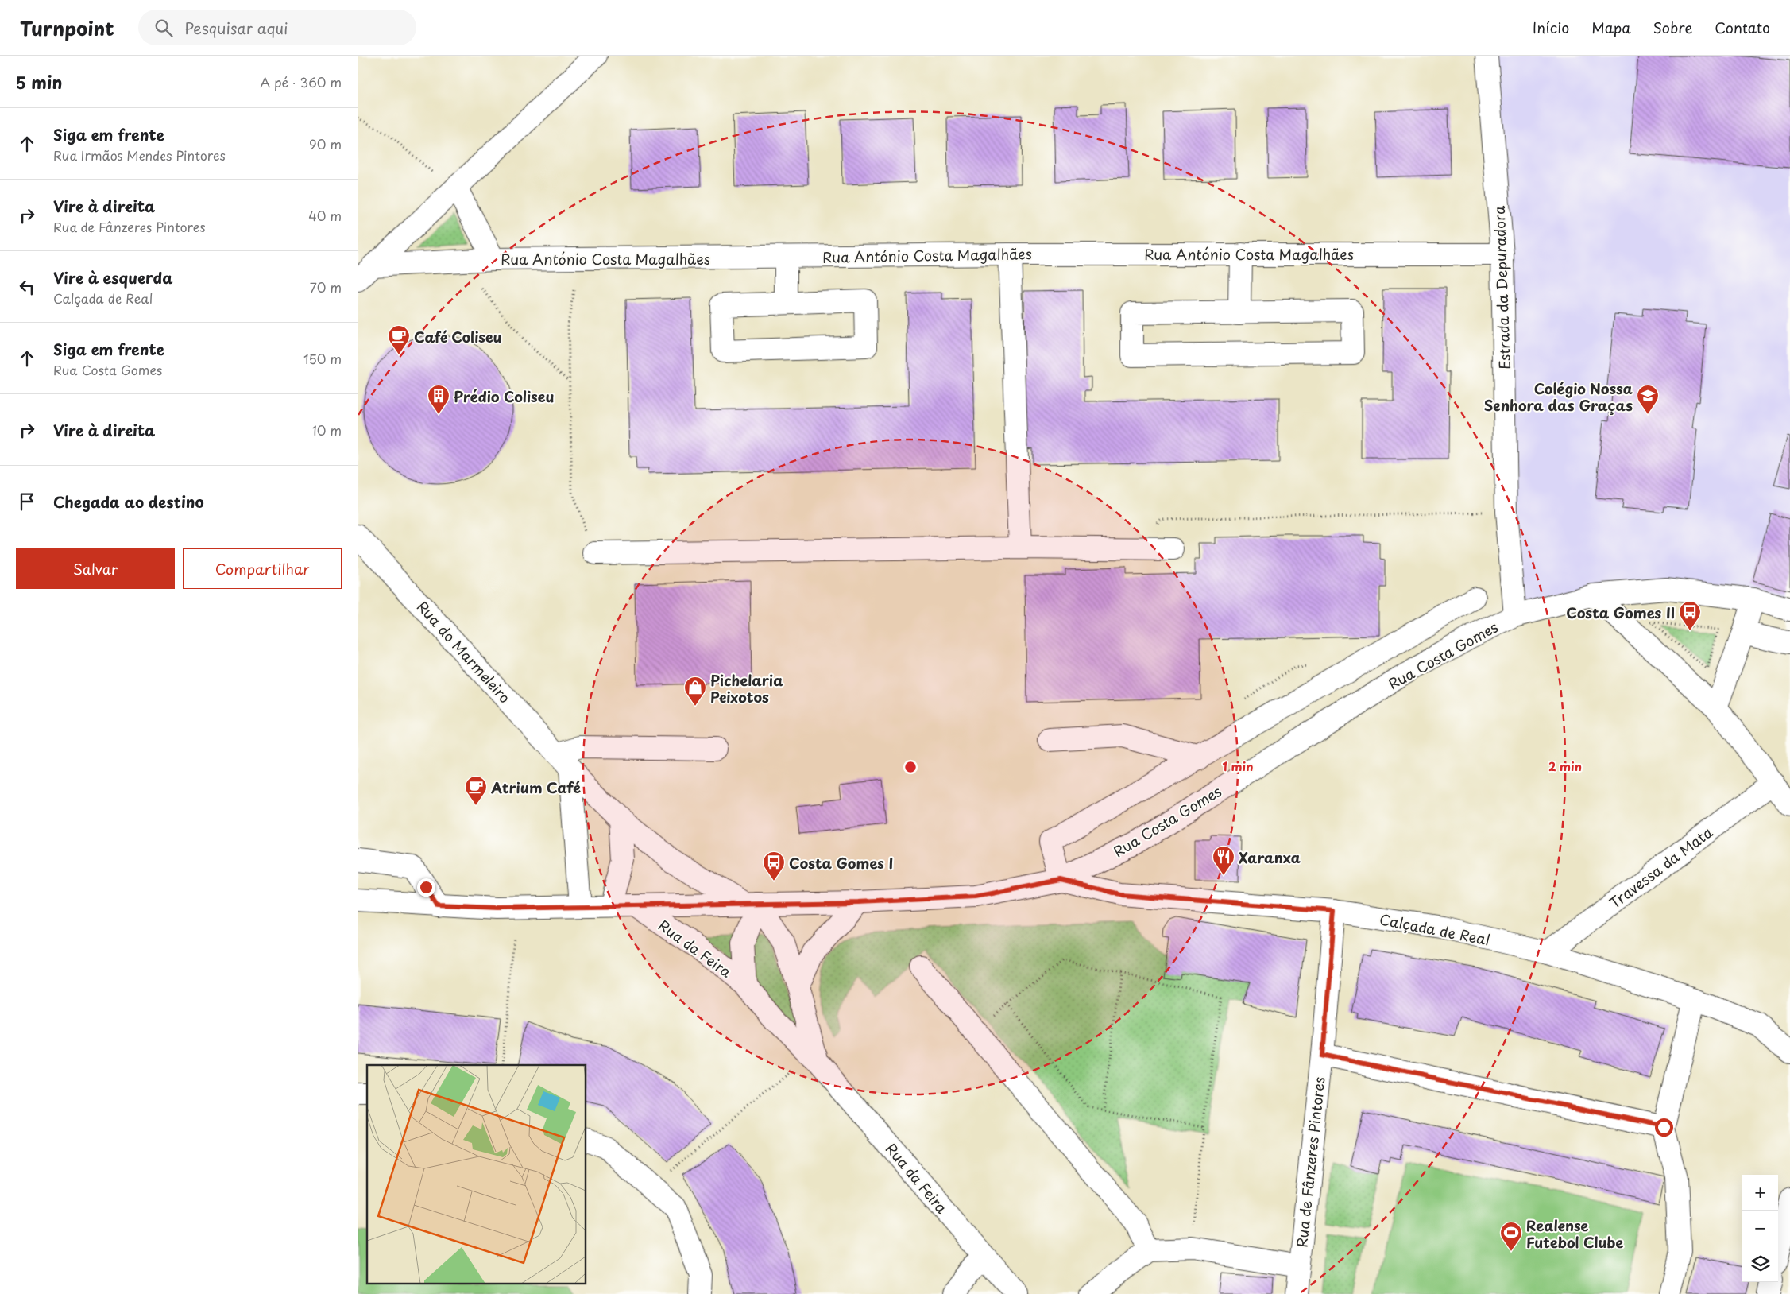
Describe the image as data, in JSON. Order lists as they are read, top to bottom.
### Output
{
  "streets": {
    "street": [
      "Rua António Costa Magalhães",
      "Estrada da Depuradora",
      "Rua do Marmeleiro",
      "Rua Costa Gomes",
      "Travessa da Mata",
      "Calçada de Real",
      "Rua da Feira",
      "Rua de Fânzeres Pintores"
    ]
  },
  "crossings": [
    ["Rua António Costa Magalhães", "Estrada da Depuradora"],
    ["Estrada da Depuradora", "Rua Costa Gomes"],
    ["Rua do Marmeleiro", "Rua Costa Gomes"],
    ["Rua do Marmeleiro", "Rua da Feira"],
    ["Rua Costa Gomes", "Calçada de Real"],
    ["Rua Costa Gomes", "Rua da Feira"],
    ["Travessa da Mata", "Calçada de Real"],
    ["Calçada de Real", "Rua de Fânzeres Pintores"]
  ],
  "places": {
    "cafe": ["Café Coliseu", "Atrium Café"],
    "building": ["Prédio Coliseu"],
    "school or university": ["Colégio Nossa Senhora das Graças"],
    "bus stop": ["Costa Gomes II", "Costa Gomes I"],
    "shop": ["Pichelaria Peixotos"],
    "restaurant": ["Xaranxa"],
    "sports": ["Realense Futebol Clube"]
  },
  "page": {
    "header": "Turnpoint",
    "search": "Pesquisar aqui",
    "nav": [
      "Início",
      "Mapa",
      "Sobre",
      "Contato"
    ],
    "heading": ["5 min", "A pé · 360 m"],
    "list": [
      ["Siga em frente", "Rua Irmãos Mendes Pintores", "90 m"],
      ["Vire à direita", "Rua de Fânzeres Pintores", "40 m"],
      ["Vire à esquerda", "Calçada de Real", "70 m"],
      ["Siga em frente", "Rua Costa Gomes", "150 m"],
      ["Vire à direita", "10 m"],
      "Chegada ao destino"
    ],
    "buttons": ["Salvar", "Compartilhar"],
    "map_buttons": ["+", "−"]
  },
  "rings": ["1 min", "2 min"]
}
